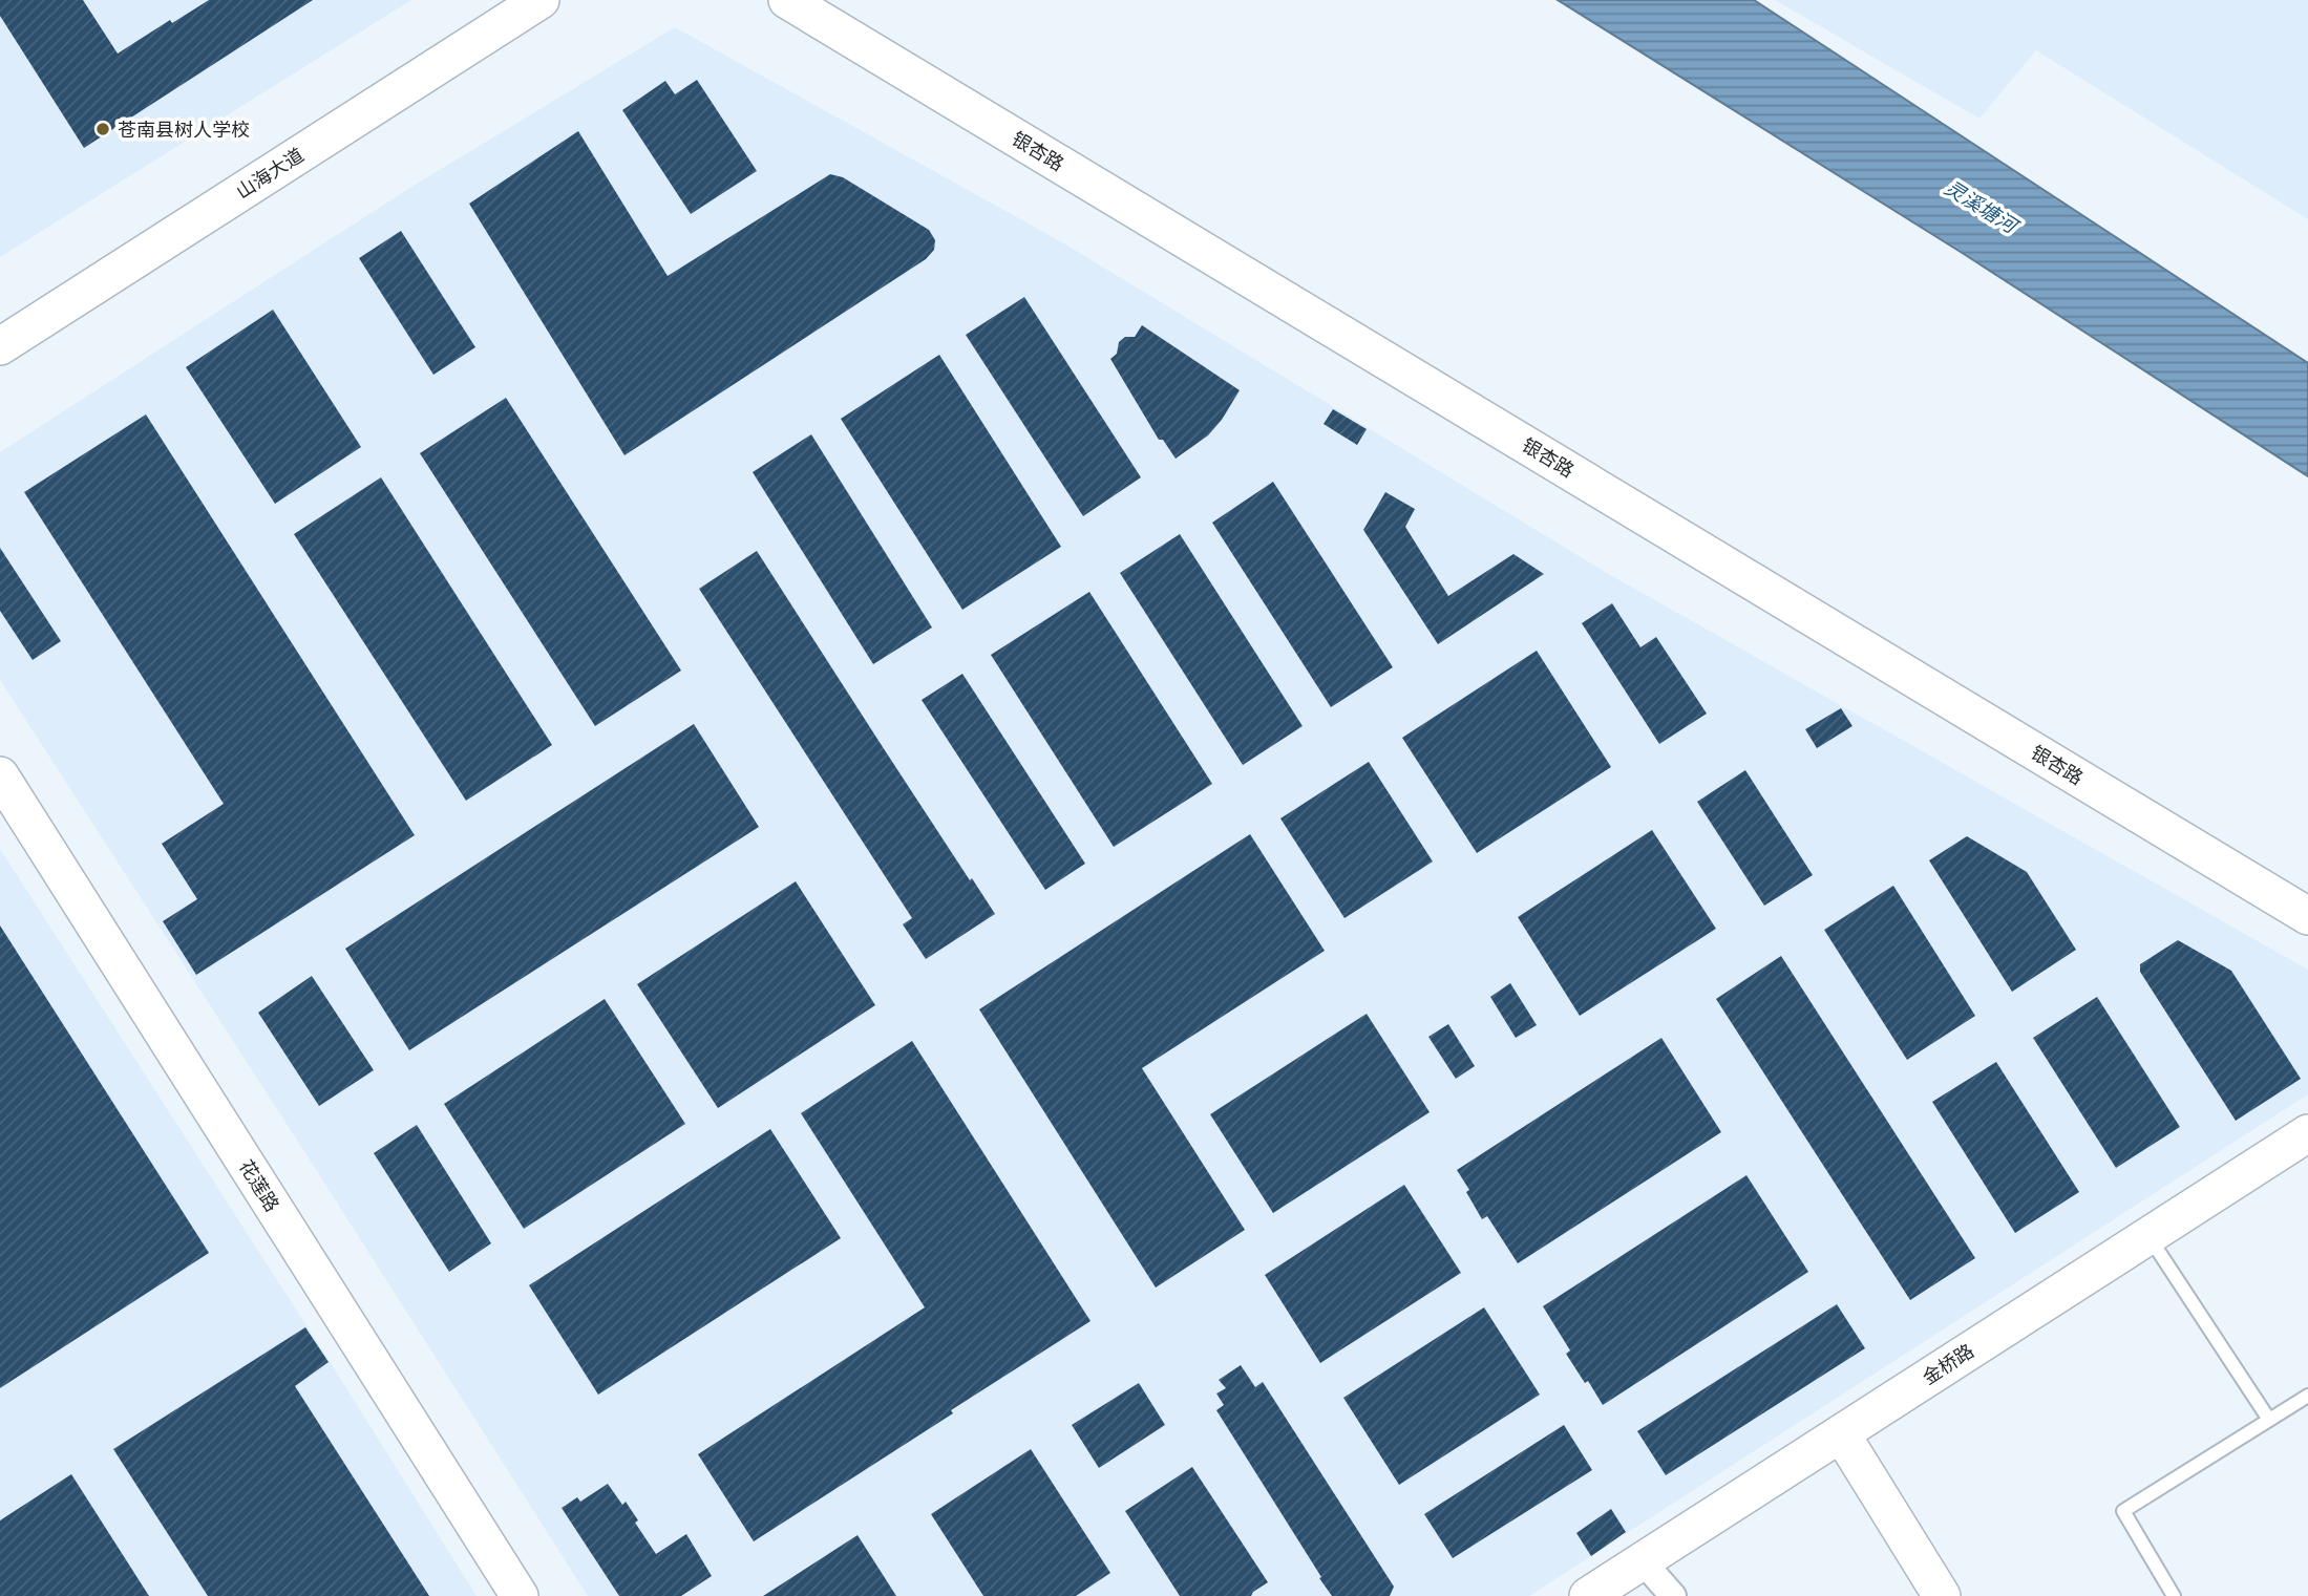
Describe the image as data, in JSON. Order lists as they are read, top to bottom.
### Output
{
  "streets": {
    "street": [
      "银杏路",
      "山海大道",
      "花莲路",
      "金桥路"
    ]
  },
  "water": ["灵溪塘河"],
  "places": ["苍南县树人学校"]
}
